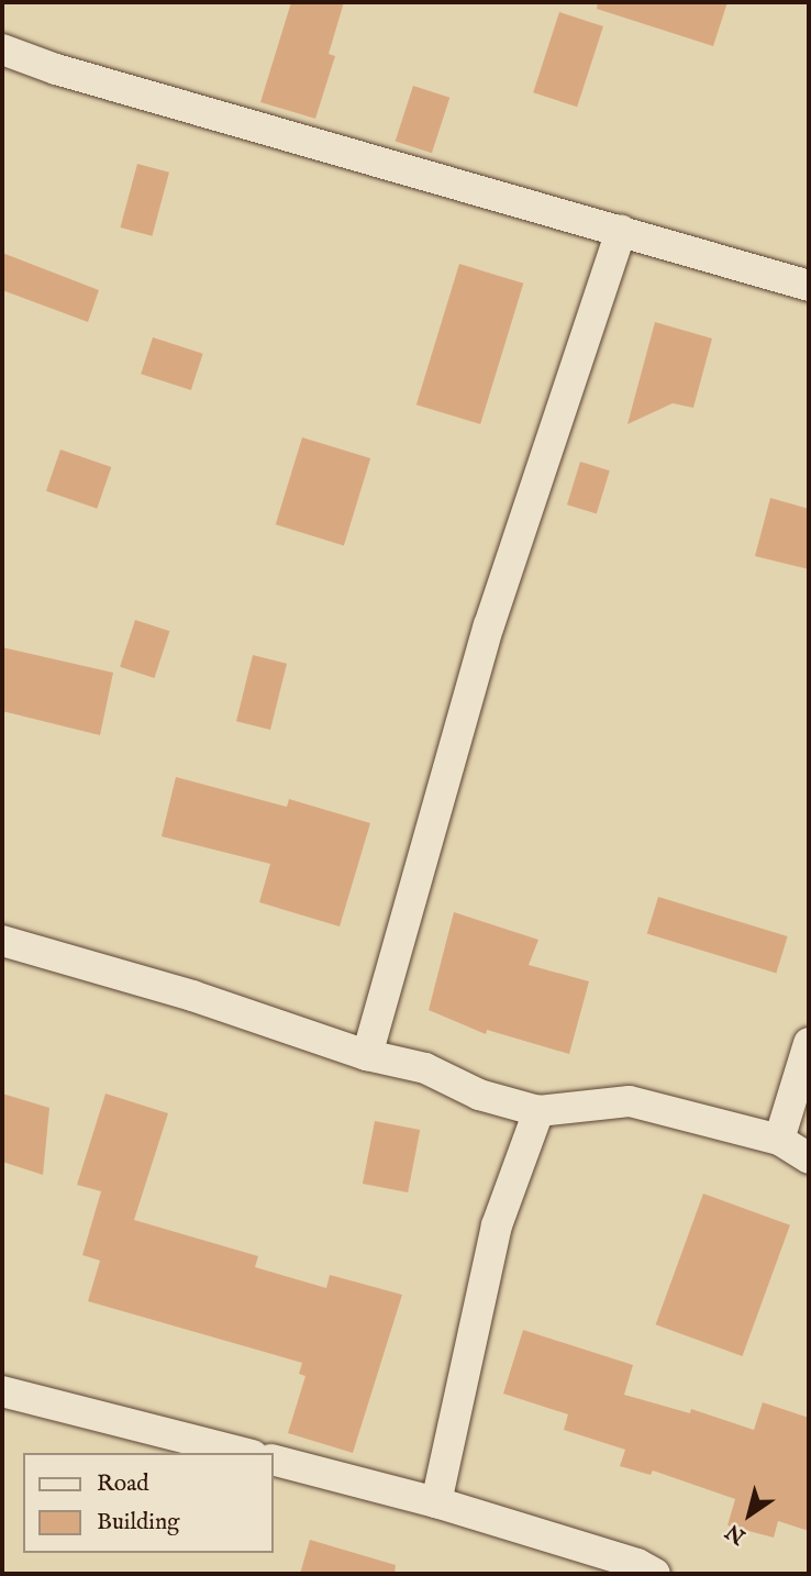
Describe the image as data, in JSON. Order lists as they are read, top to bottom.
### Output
{
  "legend": ["Road", "Building"],
  "north": "bottom left"
}
